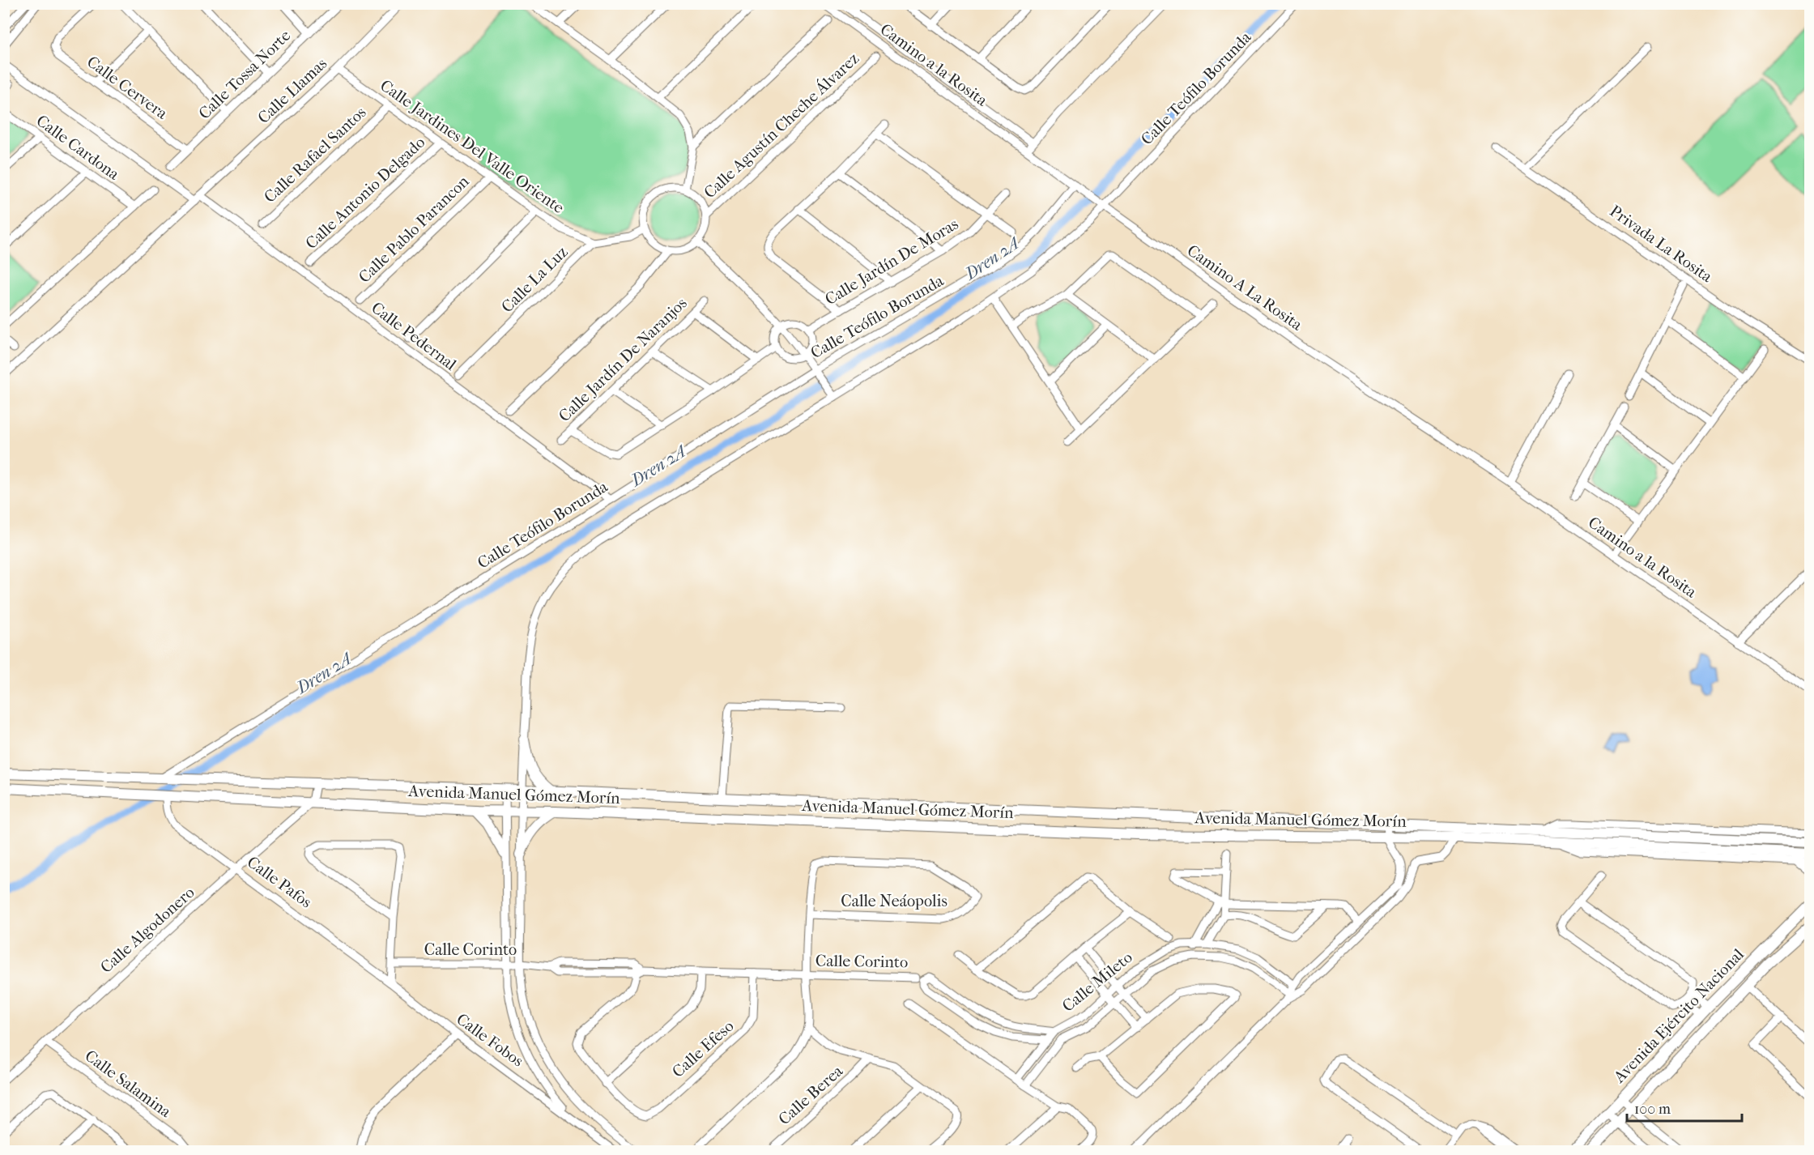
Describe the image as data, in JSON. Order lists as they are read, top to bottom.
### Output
{
  "streets": {
    "main road": ["Avenida Manuel Gómez Morín", "Avenida Ejército Nacional"],
    "street": [
      "Camino a la Rosita",
      "Calle Tossa Norte",
      "Calle Cervera",
      "Calle Teófilo Borunda",
      "Calle Llamas",
      "Calle Agustín Cheche Álvarez",
      "Calle Jardines Del Valle Oriente",
      "Calle Cardona",
      "Calle Rafael Santos",
      "Calle Antonio Delgado",
      "Calle Pablo Parancon",
      "Privada La Rosita",
      "Calle Jardín De Moras",
      "Calle La Luz",
      "Camino A La Rosita",
      "Calle Pedernal",
      "Calle Jardín De Naranjos",
      "Calle Pafos",
      "Calle Neáopolis",
      "Calle Algodonero",
      "Calle Corinto",
      "Calle Mileto",
      "Calle Fobos",
      "Calle Efeso",
      "Calle Salamina",
      "Calle Berea"
    ]
  },
  "crossings": [
    ["Camino a la Rosita", "Camino A La Rosita"],
    ["Calle Tossa Norte", "Calle Cervera"],
    ["Calle Teófilo Borunda", "Camino A La Rosita"],
    ["Calle Teófilo Borunda", "Calle Pedernal"],
    ["Calle Teófilo Borunda", "Avenida Manuel Gómez Morín"],
    ["Calle Teófilo Borunda", "Calle Corinto"],
    ["Calle Llamas", "Calle Jardines Del Valle Oriente"],
    ["Calle Llamas", "Calle Pedernal"],
    ["Calle Jardines Del Valle Oriente", "Calle Rafael Santos"],
    ["Calle Jardines Del Valle Oriente", "Calle Antonio Delgado"],
    ["Calle Jardines Del Valle Oriente", "Calle Pablo Parancon"],
    ["Calle Jardines Del Valle Oriente", "Calle La Luz"],
    ["Avenida Manuel Gómez Morín", "Calle Pafos"],
    ["Avenida Manuel Gómez Morín", "Calle Algodonero"],
    ["Calle Pafos", "Calle Algodonero"],
    ["Calle Pafos", "Calle Fobos"],
    ["Calle Neáopolis", "Calle Corinto"],
    ["Calle Algodonero", "Calle Salamina"],
    ["Calle Corinto", "Calle Efeso"]
  ],
  "water": ["Dren 2A"],
  "scale_bar": "100 m"
}
